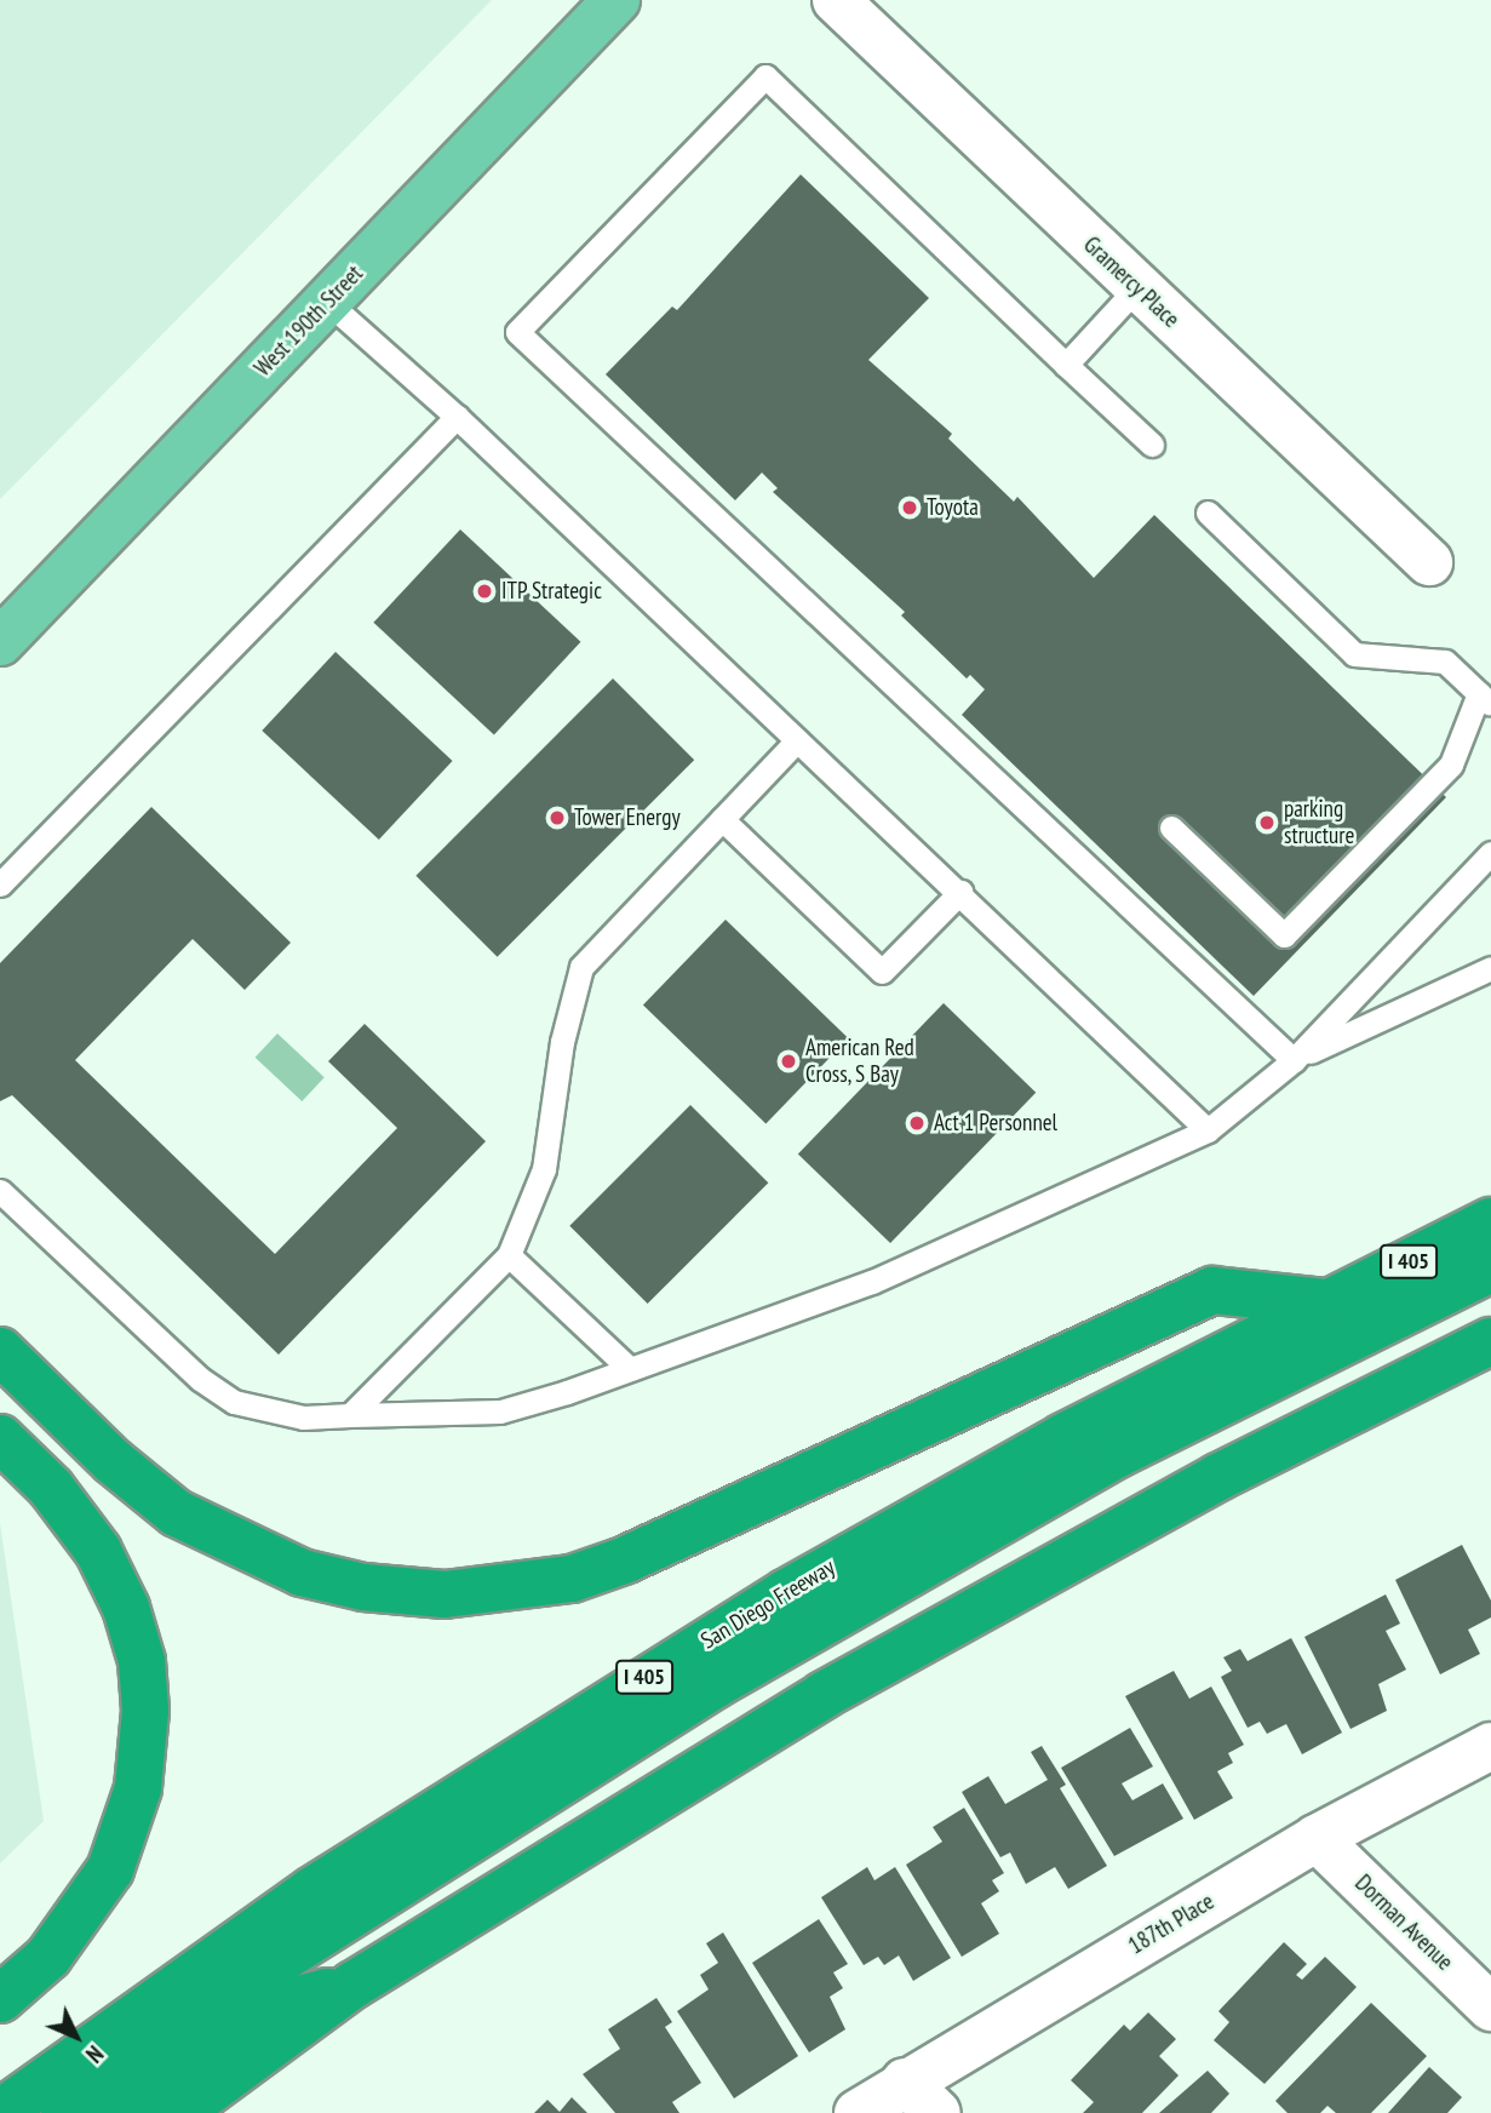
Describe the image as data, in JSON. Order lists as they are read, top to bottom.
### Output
{
  "streets": {
    "highway": ["I 405", "San Diego Freeway"],
    "main road": ["West 190th Street"],
    "street": ["Gramercy Place", "Dorman Avenue", "187th Place"]
  },
  "crossings": [
    ["Dorman Avenue", "187th Place"]
  ],
  "places": [
    "Toyota",
    "ITP Strategic",
    "Tower Energy",
    "parking structure",
    "American Red Cross, S Bay",
    "Act 1 Personnel"
  ],
  "north": "bottom right"
}
